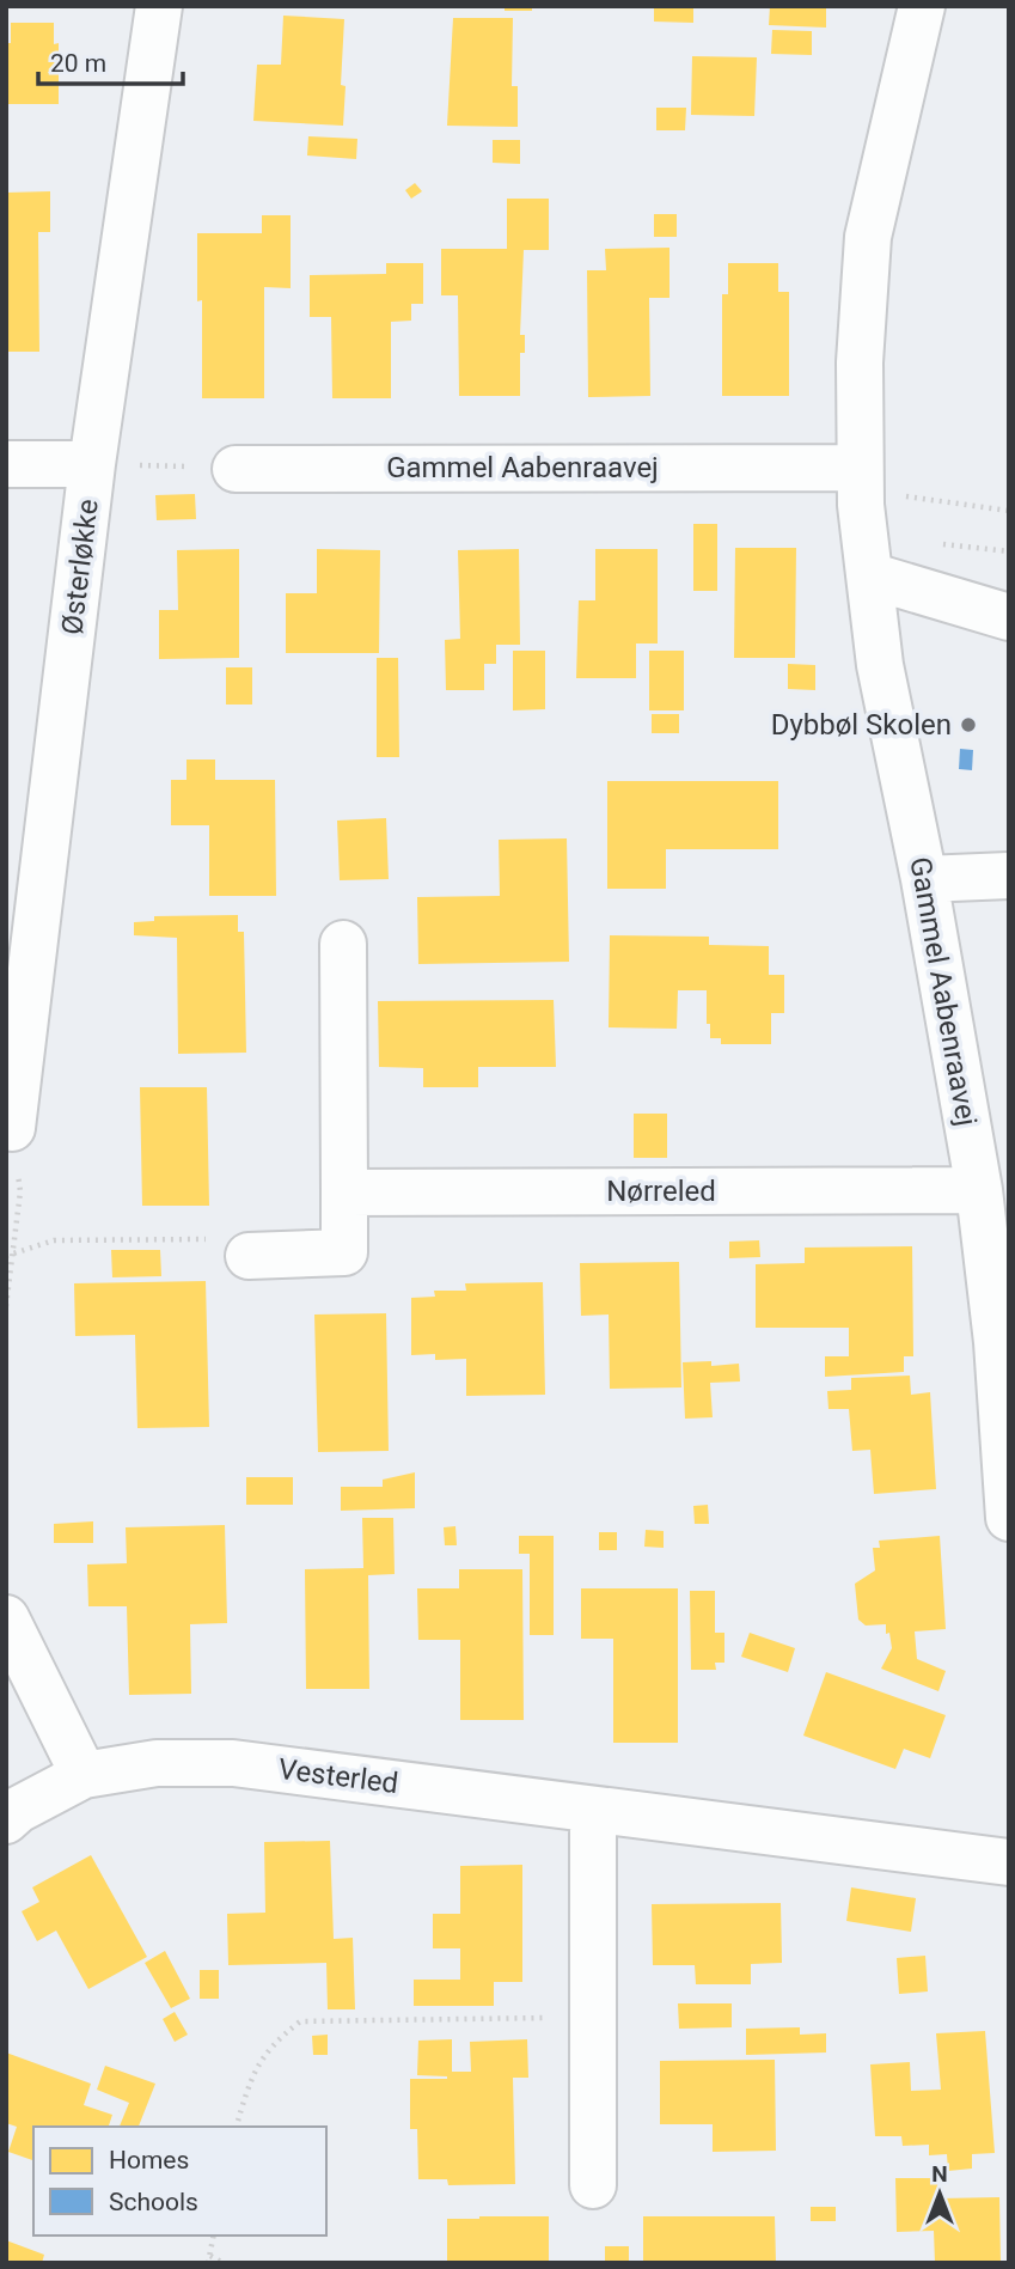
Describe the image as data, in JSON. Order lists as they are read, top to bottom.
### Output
{
  "streets": {
    "street": [
      "Gammel Aabenraavej",
      "Østerløkke",
      "Nørreled",
      "Vesterled"
    ]
  },
  "crossings": [
    ["Gammel Aabenraavej", "Nørreled"]
  ],
  "places": ["Dybbøl Skolen"],
  "legend": ["Homes", "Schools"],
  "scale_bar": "20 m",
  "north": "top"
}
